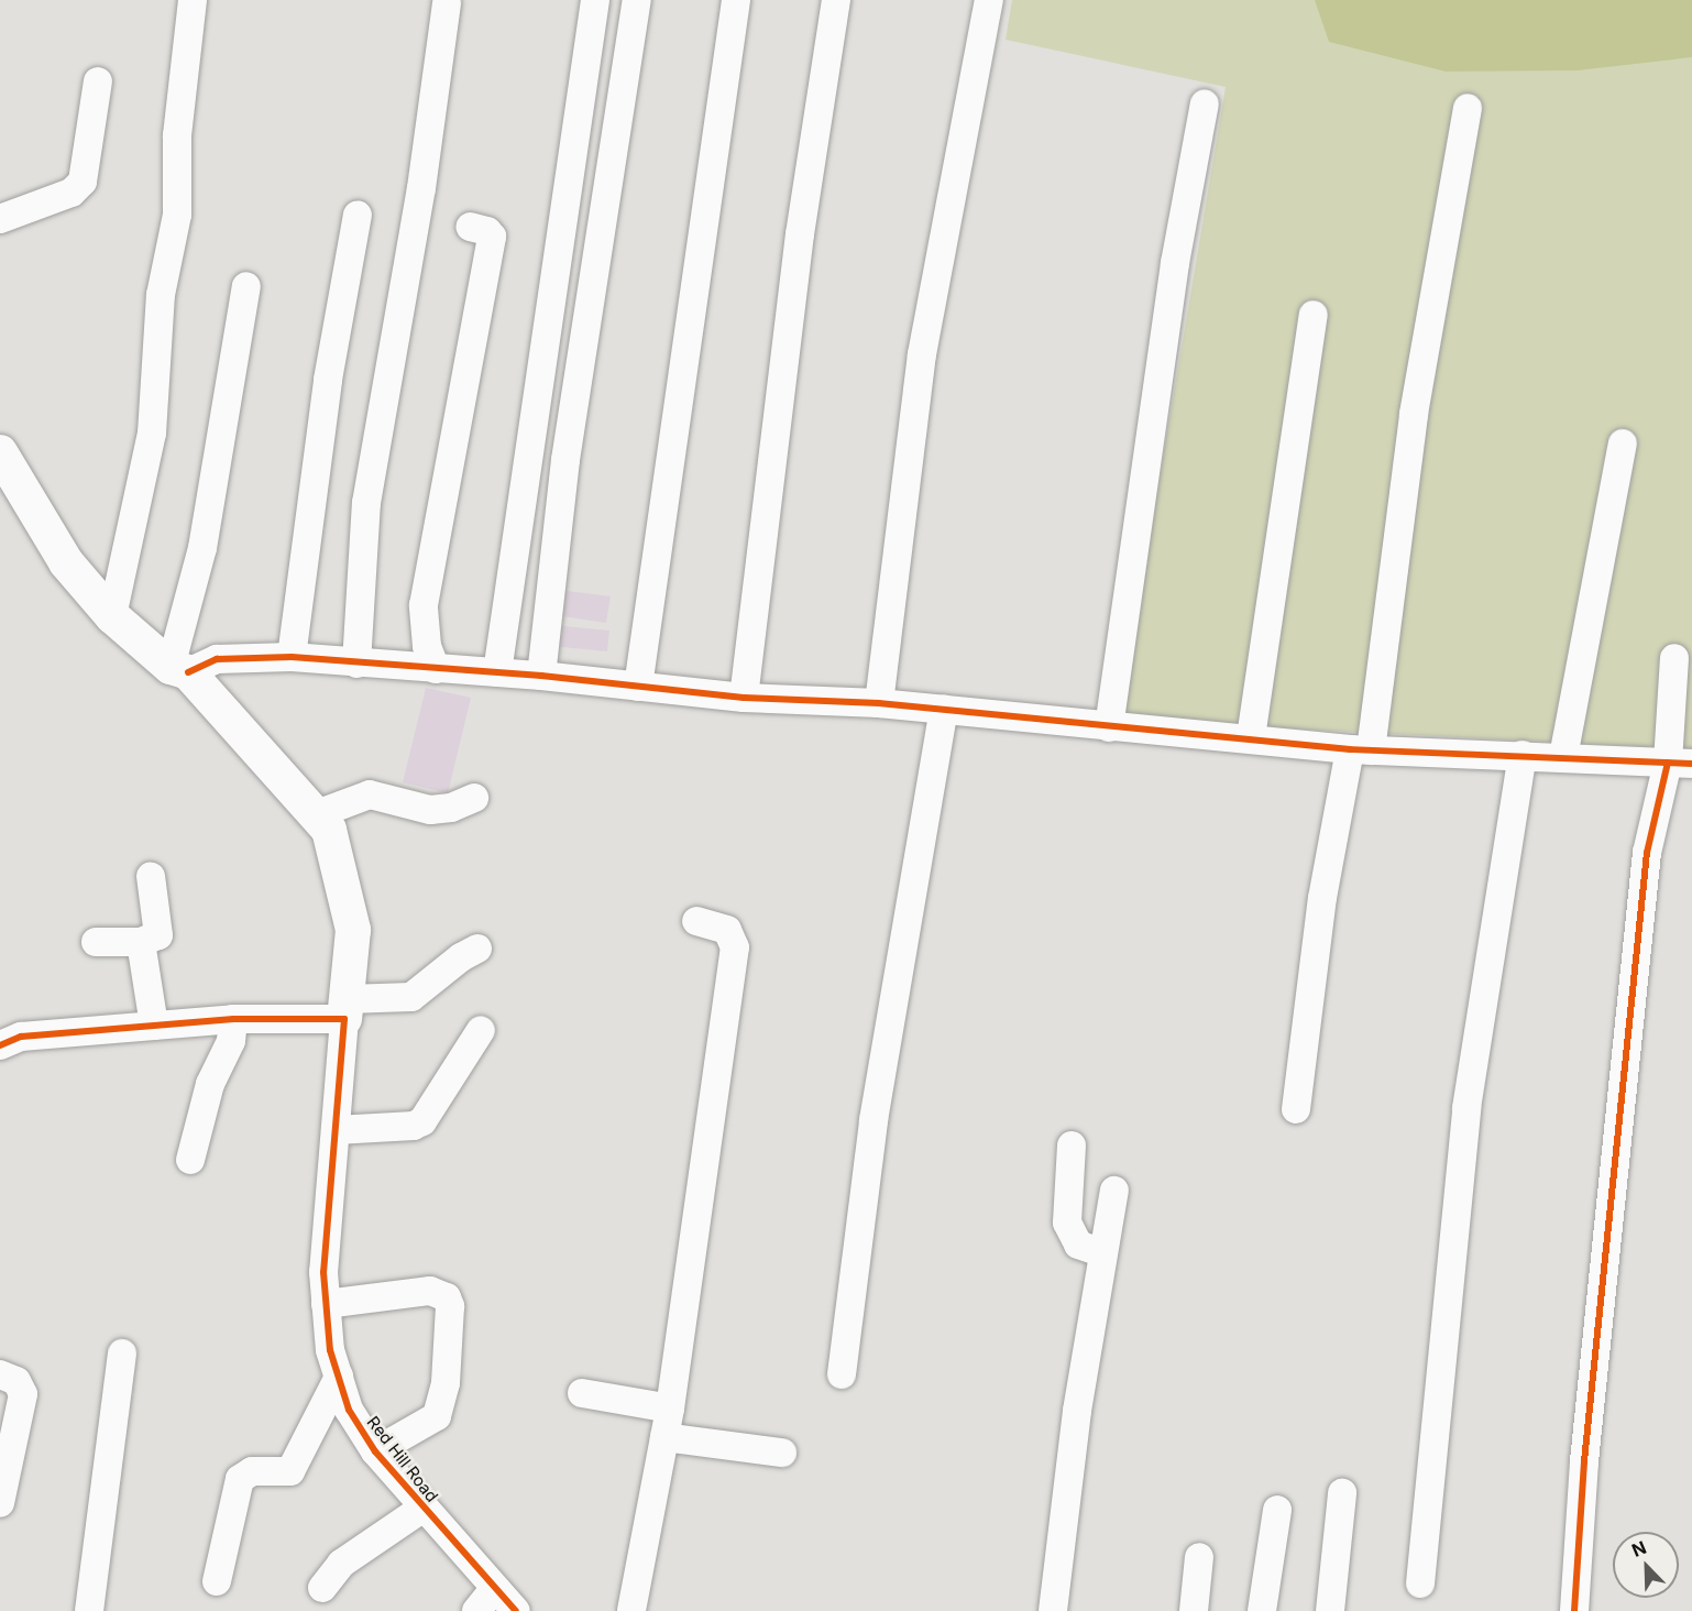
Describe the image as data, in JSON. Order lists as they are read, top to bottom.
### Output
{
  "streets": {
    "street": ["Red Hill Road"]
  },
  "north": "top left"
}
